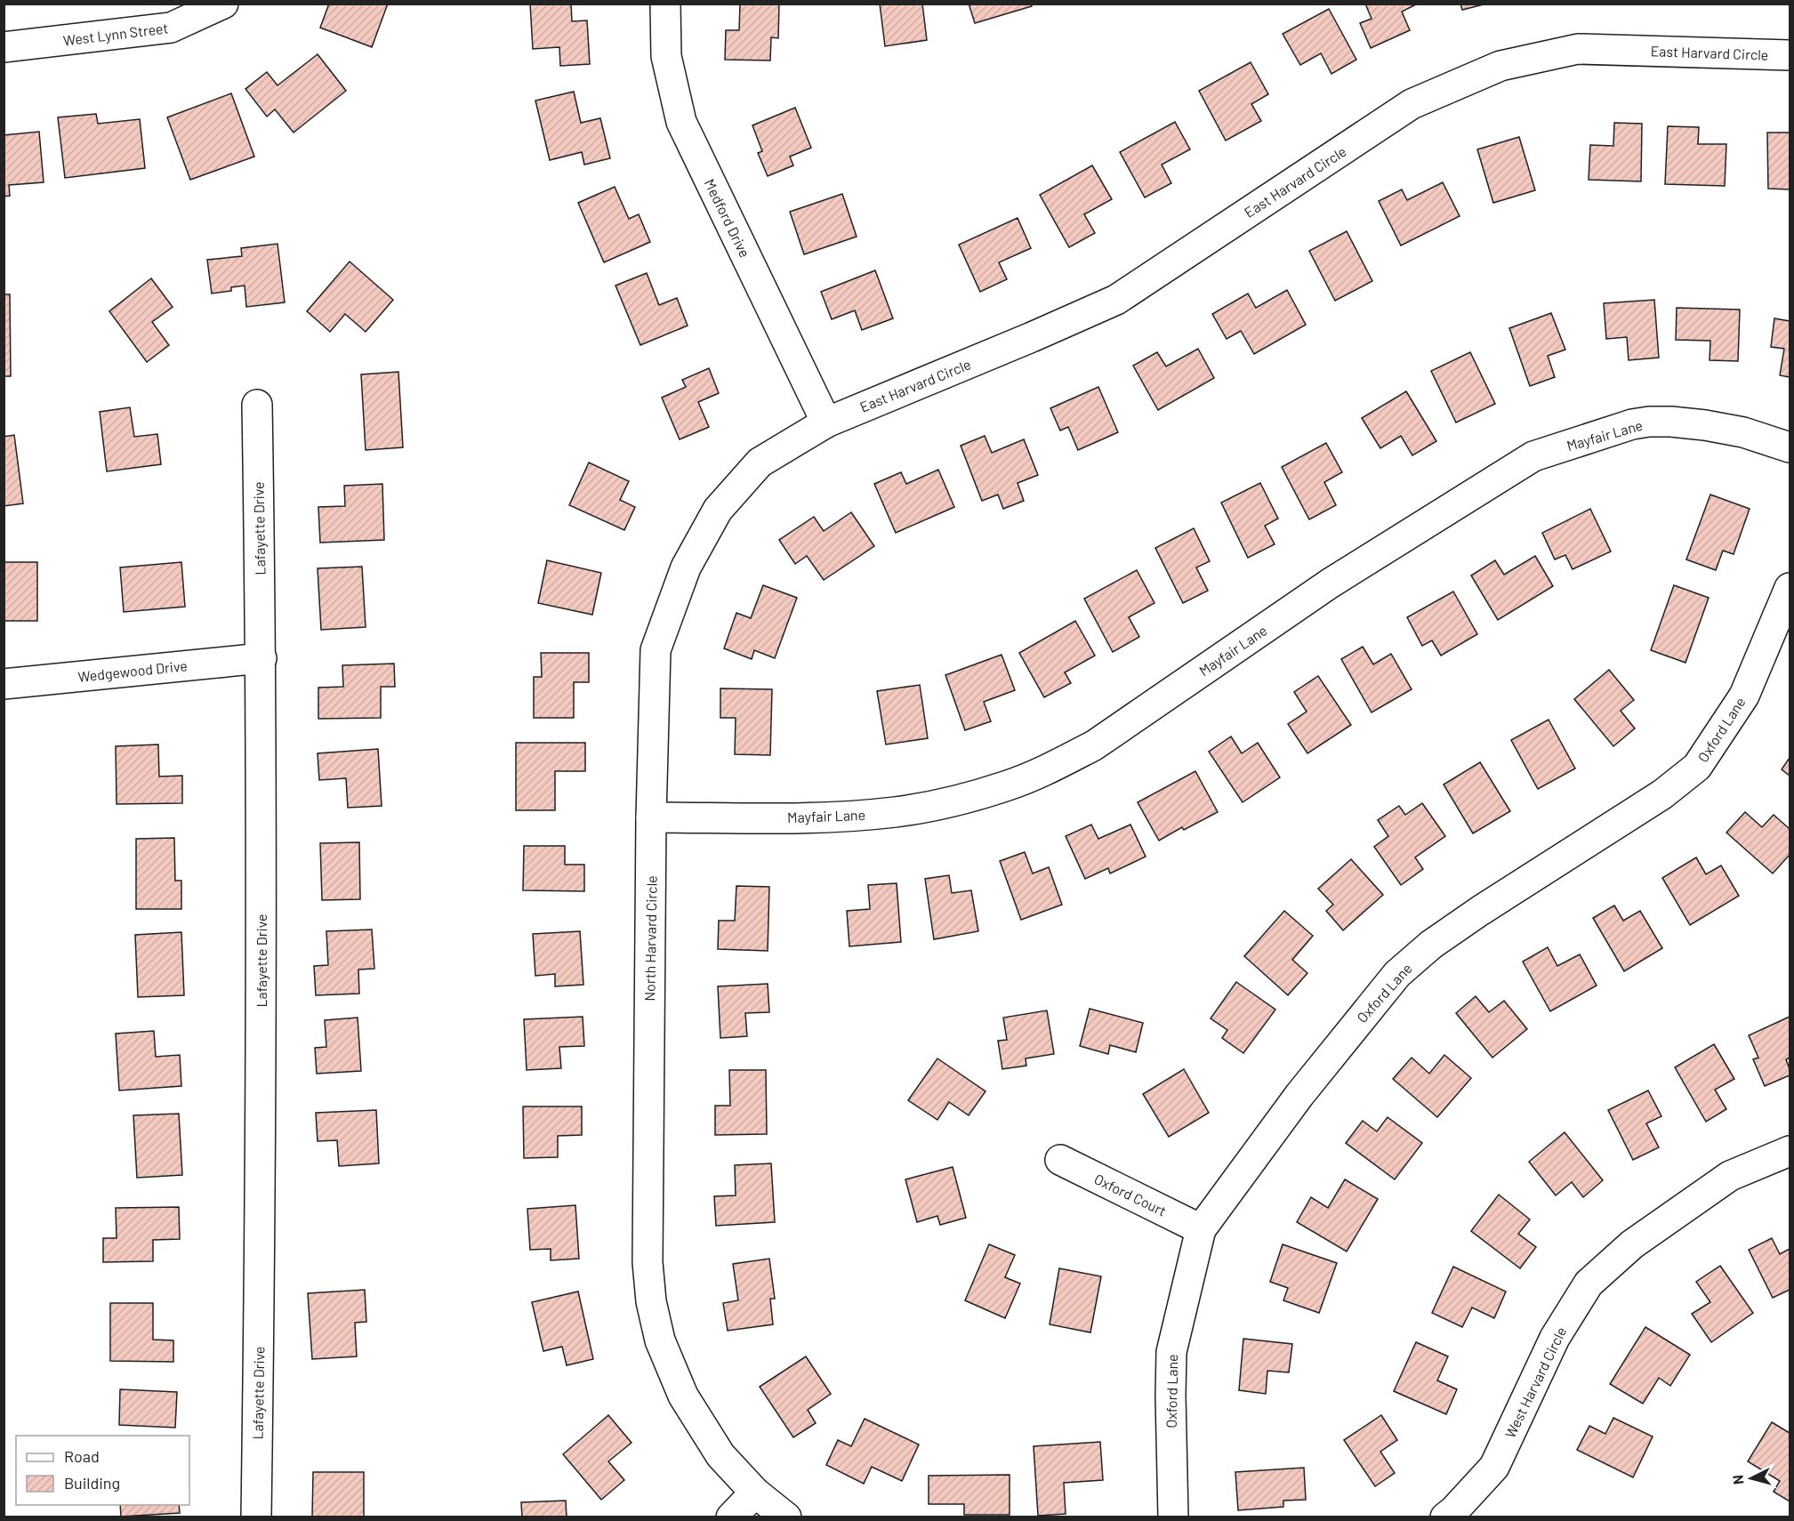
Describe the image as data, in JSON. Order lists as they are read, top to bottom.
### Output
{
  "streets": {
    "street": [
      "West Lynn Street",
      "East Harvard Circle",
      "Medford Drive",
      "Mayfair Lane",
      "Lafayette Drive",
      "Wedgewood Drive",
      "Oxford Lane",
      "North Harvard Circle",
      "Oxford Court",
      "West Harvard Circle"
    ]
  },
  "crossings": [
    ["East Harvard Circle", "Medford Drive"],
    ["East Harvard Circle", "North Harvard Circle"],
    ["Medford Drive", "North Harvard Circle"],
    ["Mayfair Lane", "North Harvard Circle"],
    ["Lafayette Drive", "Wedgewood Drive"],
    ["Oxford Lane", "Oxford Court"]
  ],
  "legend": ["Road", "Building"],
  "north": "left"
}
